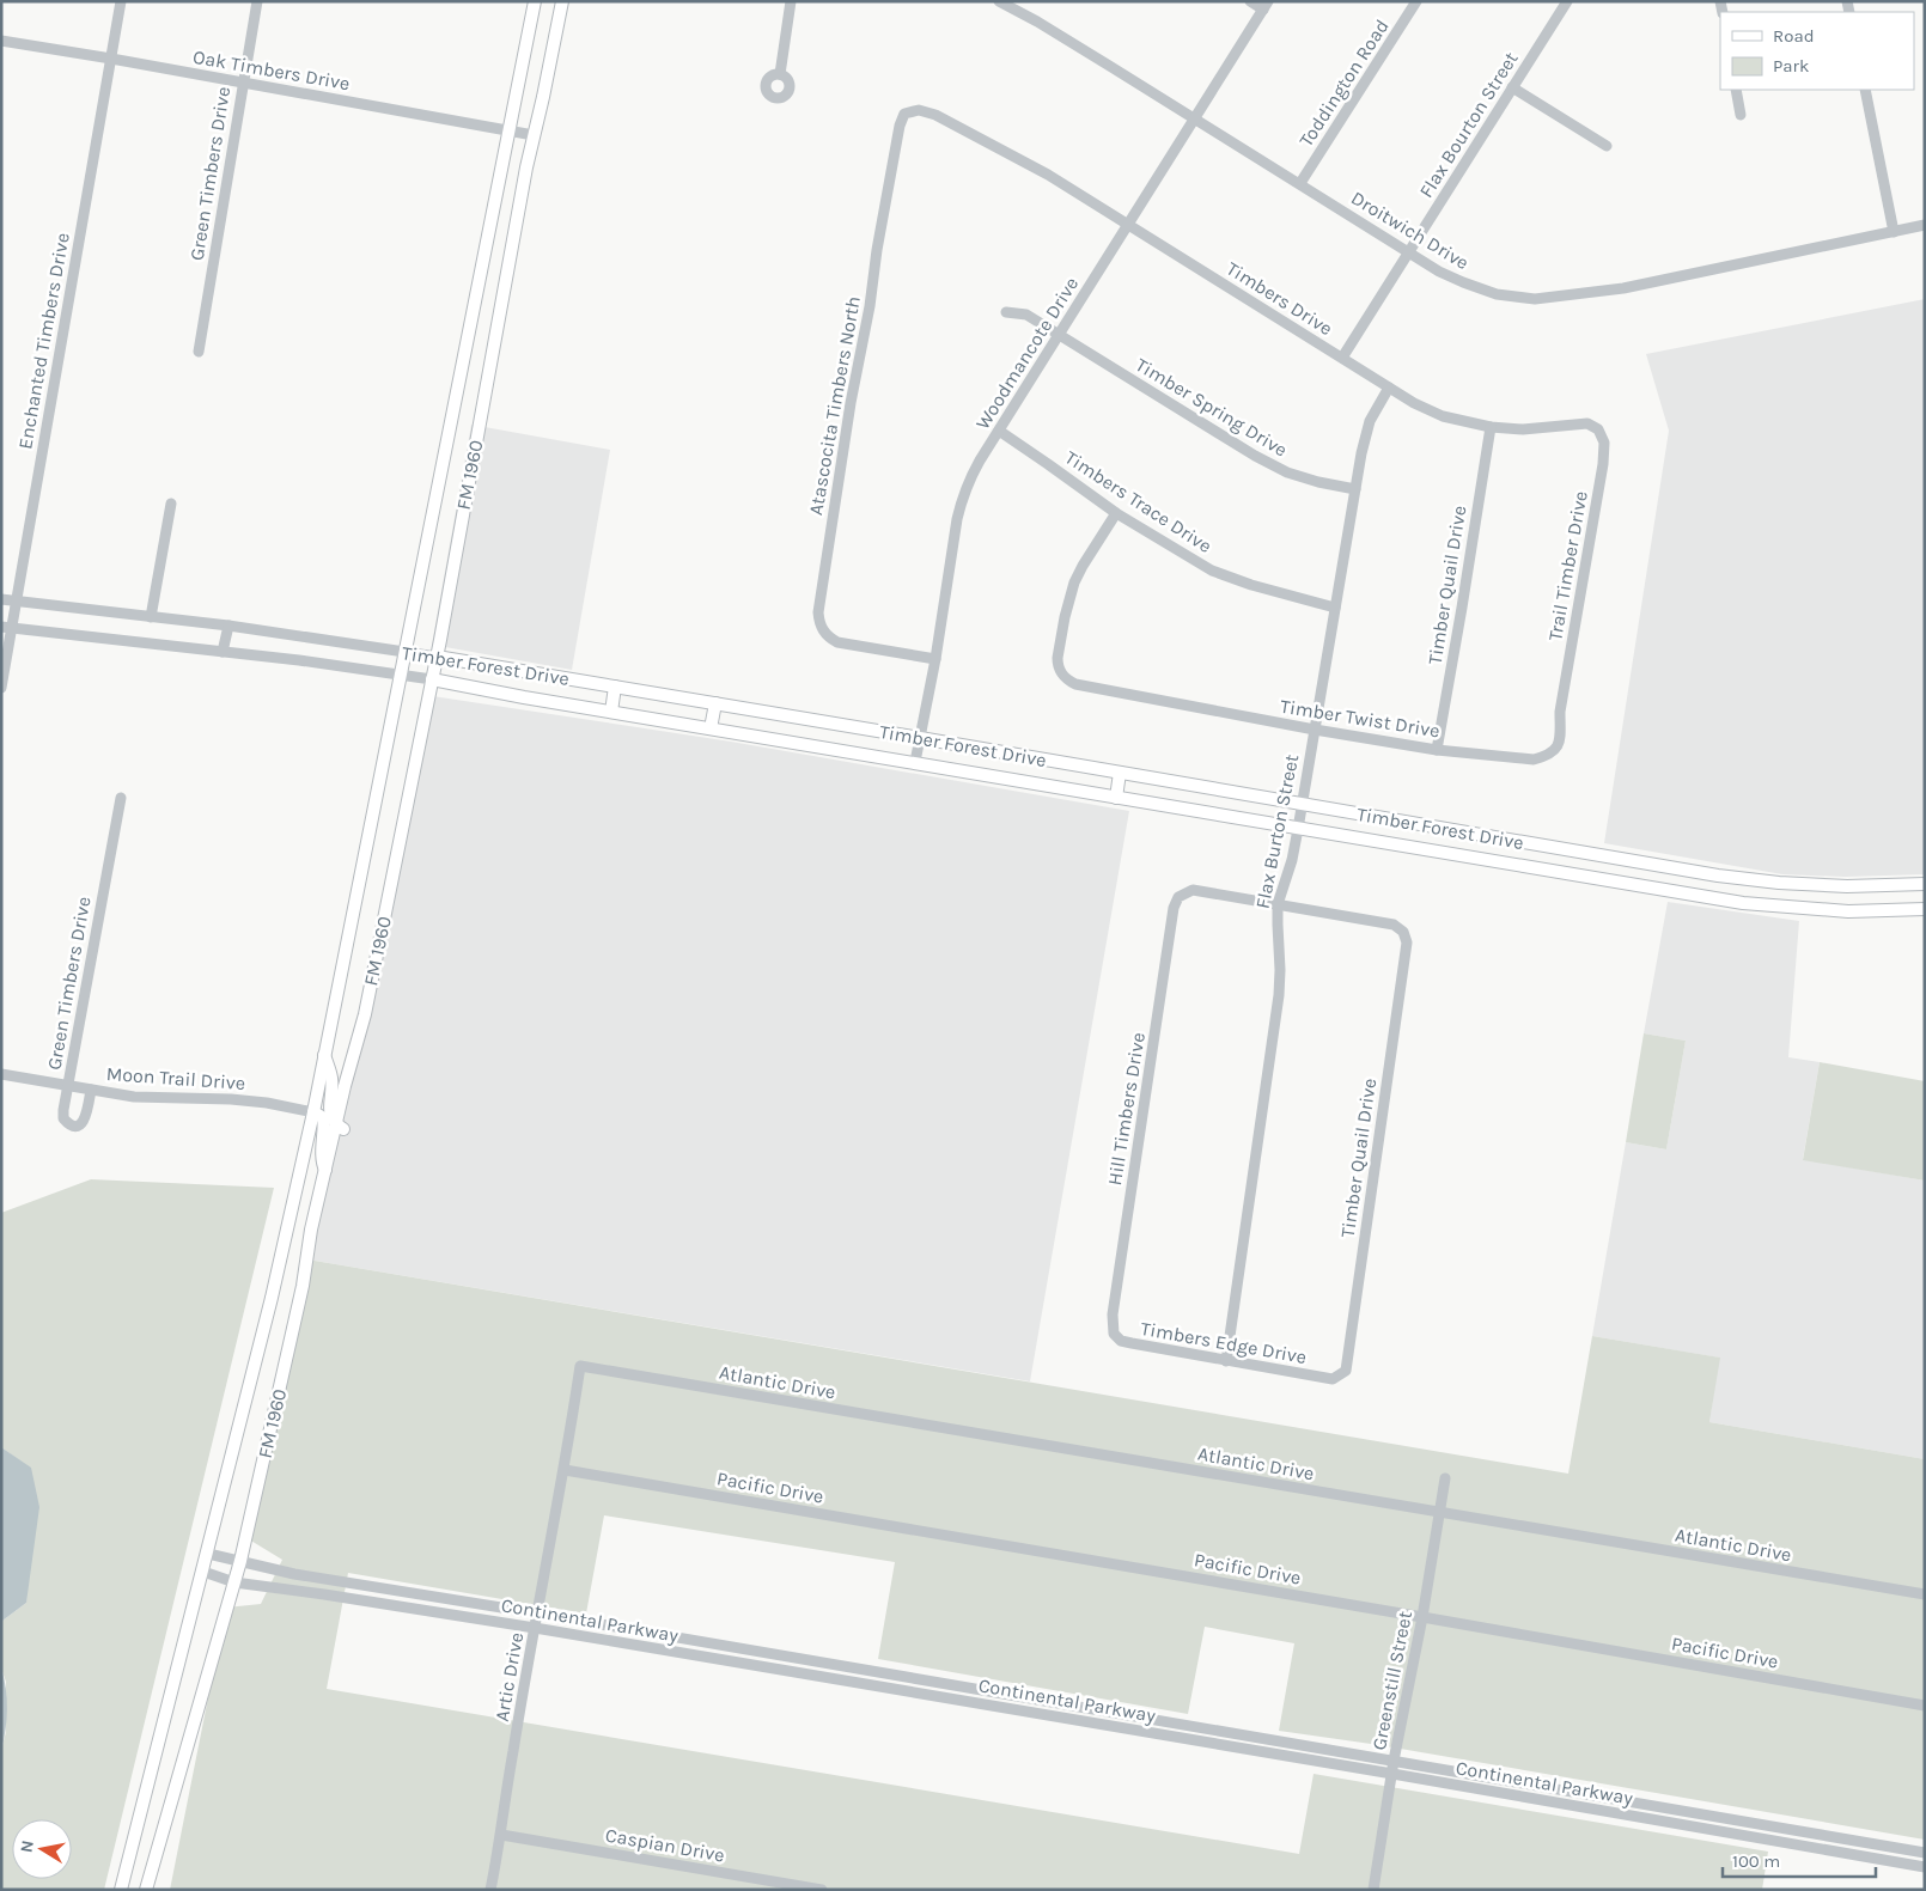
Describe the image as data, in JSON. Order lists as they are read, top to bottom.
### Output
{
  "streets": {
    "main road": ["FM 1960", "Timber Forest Drive"],
    "street": [
      "Oak Timbers Drive",
      "Toddington Road",
      "Flax Bourton Street",
      "Green Timbers Drive",
      "Droitwich Drive",
      "Timbers Drive",
      "Enchanted Timbers Drive",
      "Woodmancote Drive",
      "Atascocita Timbers North",
      "Timber Spring Drive",
      "Timbers Trace Drive",
      "Trail Timber Drive",
      "Timber Quail Drive",
      "Timber Twist Drive",
      "Flax Burton Street",
      "Moon Trail Drive",
      "Hill Timbers Drive",
      "Timbers Edge Drive",
      "Atlantic Drive",
      "Pacific Drive",
      "Continental Parkway",
      "Artic Drive",
      "Greenstill Street",
      "Caspian Drive"
    ]
  },
  "crossings": [
    ["Oak Timbers Drive", "Green Timbers Drive"],
    ["Oak Timbers Drive", "Enchanted Timbers Drive"],
    ["Oak Timbers Drive", "FM 1960"],
    ["Toddington Road", "Droitwich Drive"],
    ["Flax Bourton Street", "Droitwich Drive"],
    ["Flax Bourton Street", "Timbers Drive"],
    ["Green Timbers Drive", "Moon Trail Drive"],
    ["Droitwich Drive", "Woodmancote Drive"],
    ["Timbers Drive", "Woodmancote Drive"],
    ["Timbers Drive", "Atascocita Timbers North"],
    ["Timbers Drive", "Trail Timber Drive"],
    ["Timbers Drive", "Timber Quail Drive"],
    ["Timbers Drive", "Flax Burton Street"],
    ["Enchanted Timbers Drive", "Timber Forest Drive"],
    ["Woodmancote Drive", "Atascocita Timbers North"],
    ["Woodmancote Drive", "Timber Spring Drive"],
    ["Woodmancote Drive", "Timbers Trace Drive"],
    ["Woodmancote Drive", "Timber Forest Drive"],
    ["Timber Spring Drive", "Flax Burton Street"],
    ["FM 1960", "Timber Forest Drive"],
    ["FM 1960", "Moon Trail Drive"],
    ["FM 1960", "Continental Parkway"],
    ["Timbers Trace Drive", "Timber Twist Drive"],
    ["Timbers Trace Drive", "Flax Burton Street"],
    ["Trail Timber Drive", "Timber Twist Drive"],
    ["Timber Quail Drive", "Timber Twist Drive"],
    ["Timber Quail Drive", "Flax Burton Street"],
    ["Timber Quail Drive", "Hill Timbers Drive"],
    ["Timber Quail Drive", "Timbers Edge Drive"],
    ["Timber Forest Drive", "Flax Burton Street"],
    ["Timber Twist Drive", "Flax Burton Street"],
    ["Flax Burton Street", "Hill Timbers Drive"],
    ["Flax Burton Street", "Timbers Edge Drive"],
    ["Hill Timbers Drive", "Timbers Edge Drive"],
    ["Atlantic Drive", "Artic Drive"],
    ["Atlantic Drive", "Greenstill Street"],
    ["Pacific Drive", "Artic Drive"],
    ["Pacific Drive", "Greenstill Street"],
    ["Continental Parkway", "Artic Drive"],
    ["Continental Parkway", "Greenstill Street"],
    ["Artic Drive", "Caspian Drive"]
  ],
  "legend": ["Road", "Park"],
  "scale_bar": "100 m",
  "north": "left"
}
